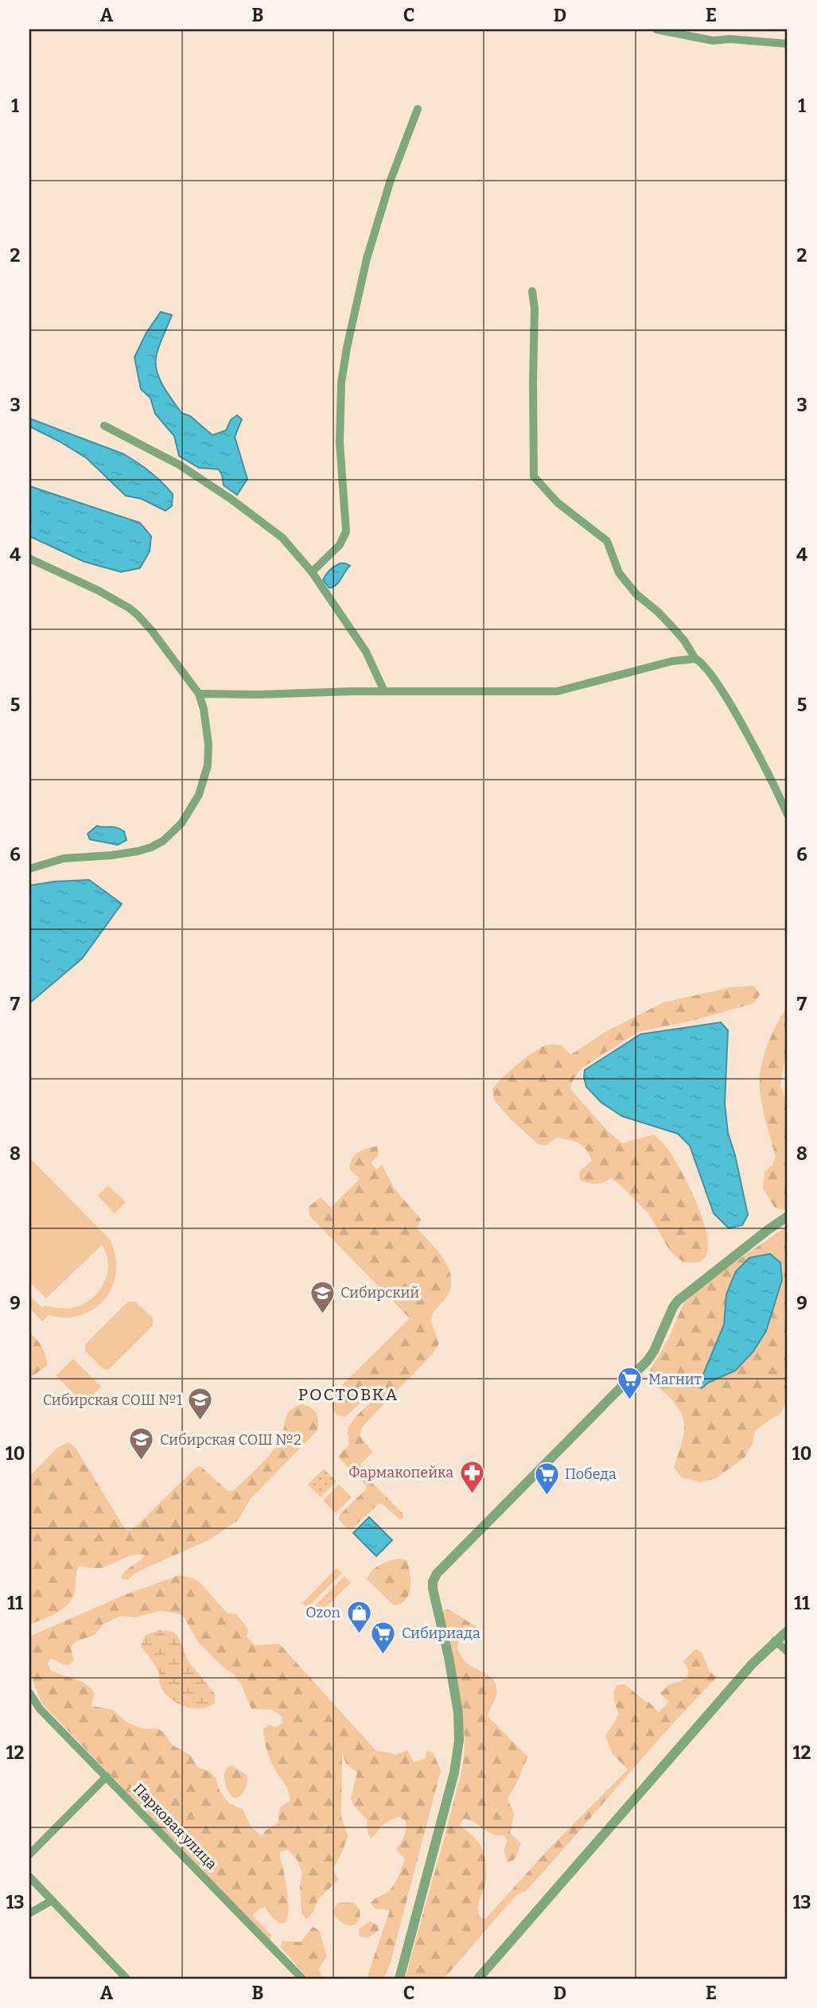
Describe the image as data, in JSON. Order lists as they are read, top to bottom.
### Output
{
  "streets": {
    "street": ["Парковая улица"]
  },
  "districts": ["РОСТОВКА"],
  "places": {
    "school or university": ["Сибирский", "Сибирская СОШ №1", "Сибирская СОШ №2"],
    "supermarket": ["Магнит", "Победа", "Сибириада"],
    "pharmacy": ["Фармакопейка"],
    "shop": ["Ozon"]
  },
  "grid": {
    "columns": [
      "A",
      "B",
      "C",
      "D",
      "E"
    ],
    "rows": [
      "1",
      "2",
      "3",
      "4",
      "5",
      "6",
      "7",
      "8",
      "9",
      "10",
      "11",
      "12",
      "13"
    ]
  }
}
